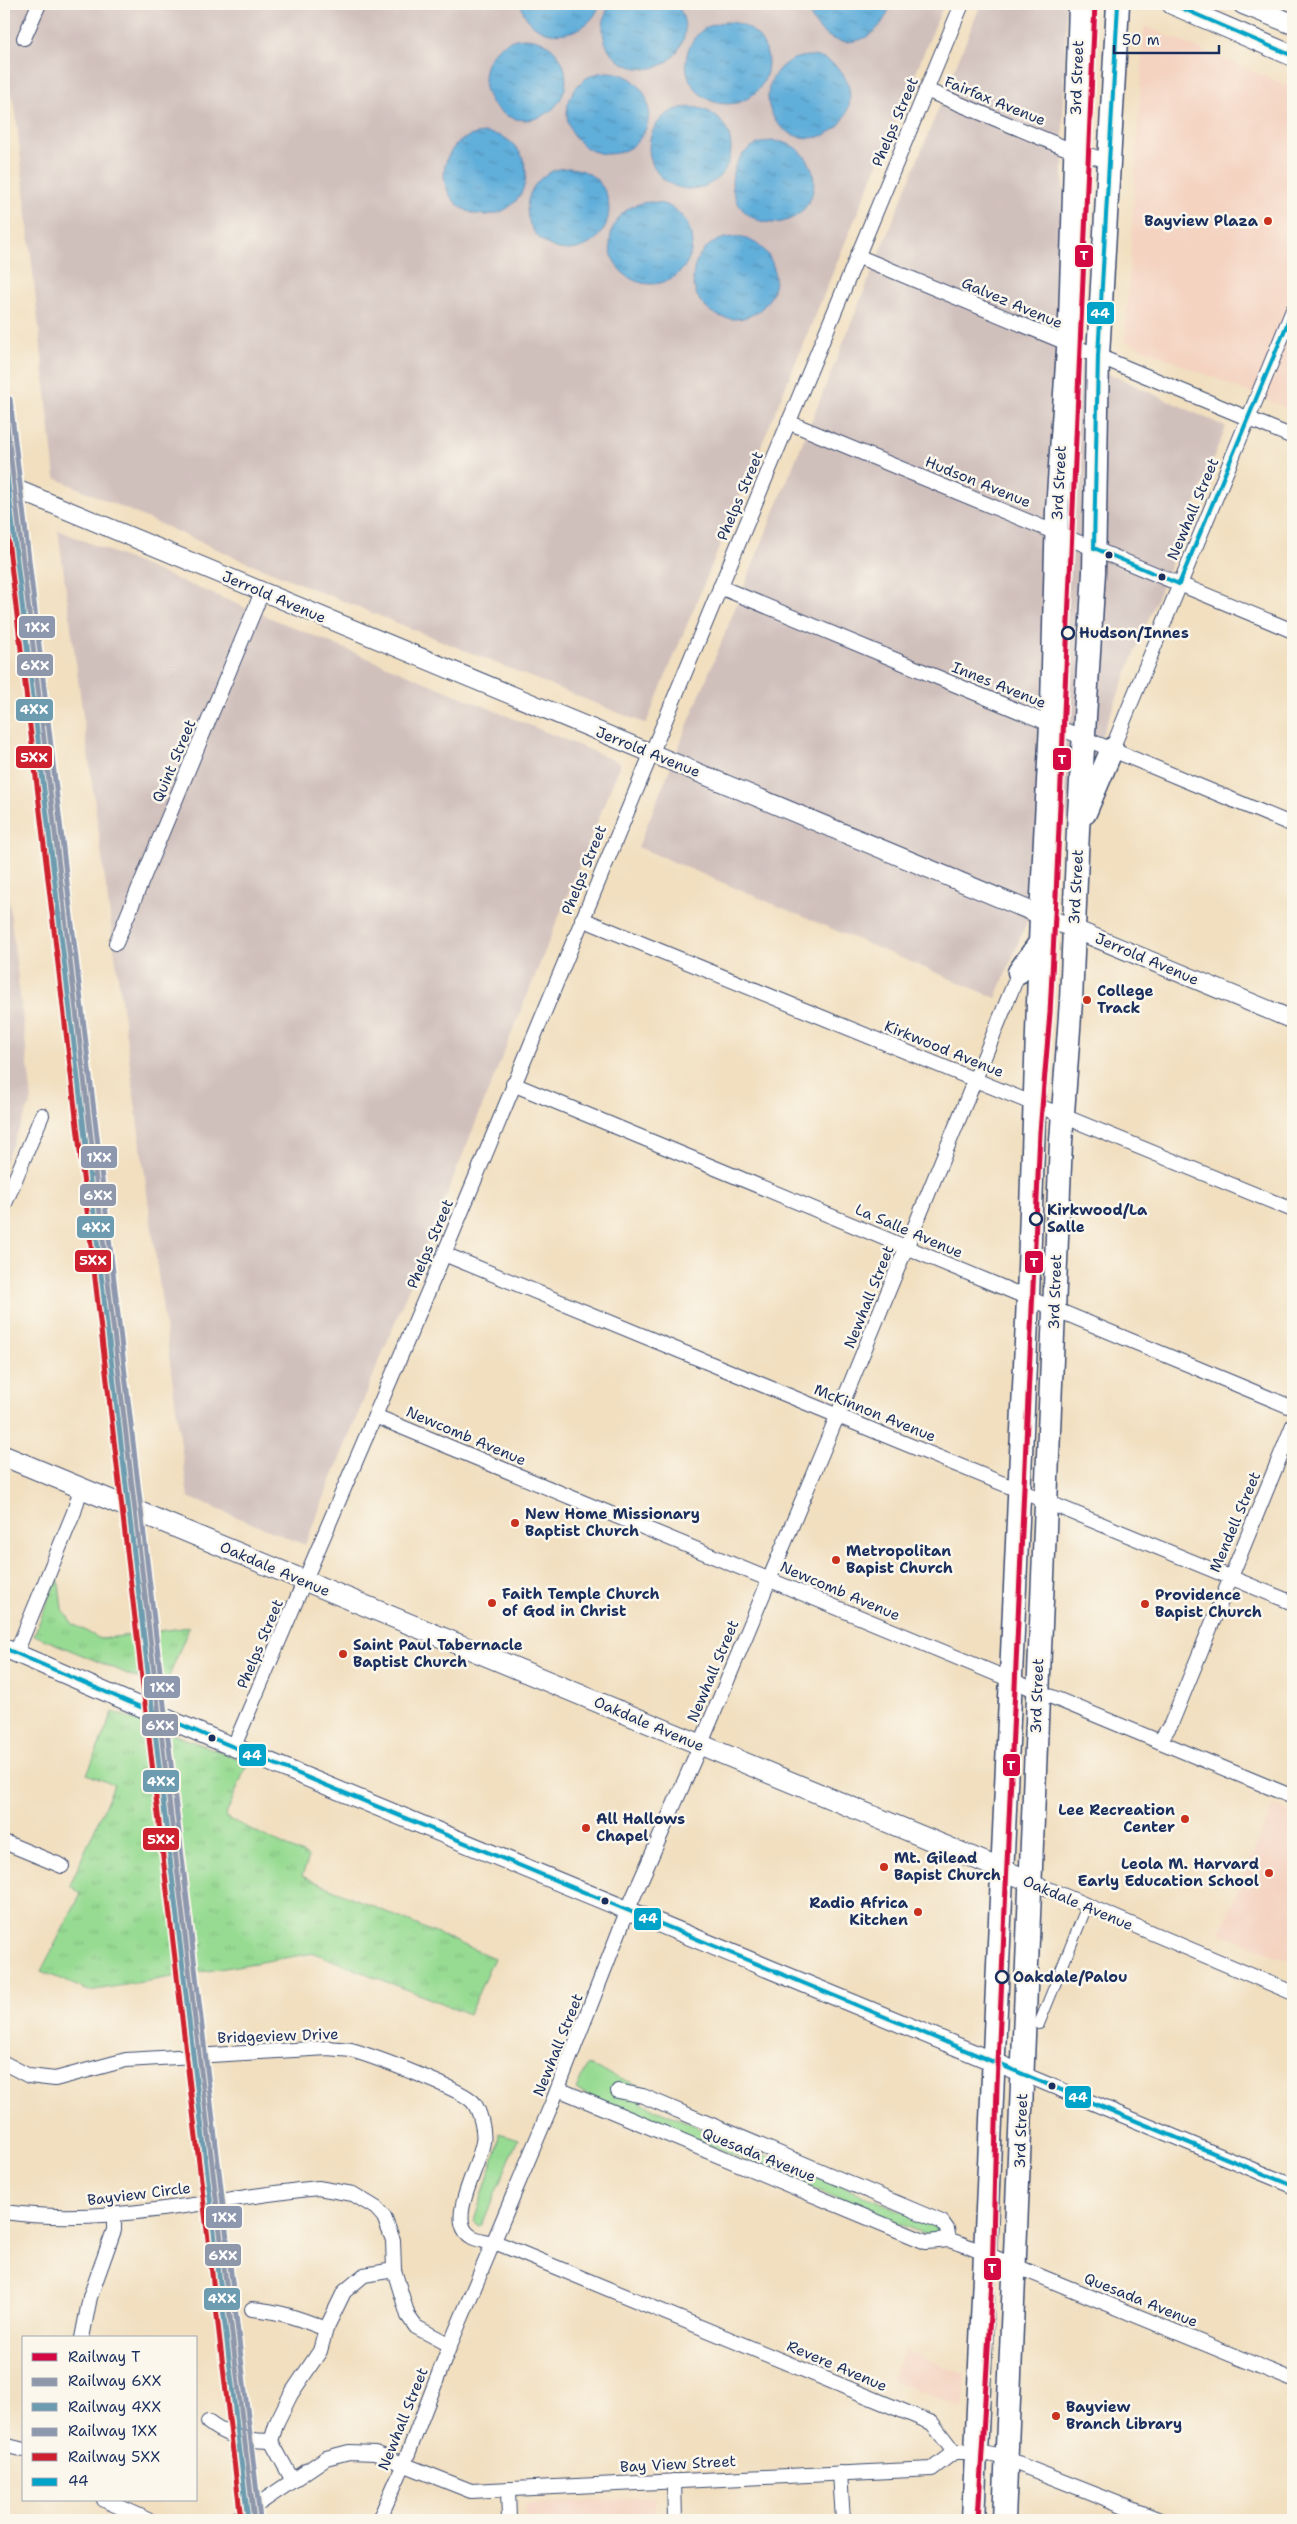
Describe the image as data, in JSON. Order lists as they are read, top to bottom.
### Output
{
  "streets": {
    "main road": ["3rd Street", "Oakdale Avenue"],
    "street": [
      "Fairfax Avenue",
      "Phelps Street",
      "Galvez Avenue",
      "Hudson Avenue",
      "Newhall Street",
      "Jerrold Avenue",
      "Innes Avenue",
      "Quint Street",
      "Kirkwood Avenue",
      "La Salle Avenue",
      "McKinnon Avenue",
      "Newcomb Avenue",
      "Mendell Street",
      "Bridgeview Drive",
      "Quesada Avenue",
      "Bayview Circle",
      "Revere Avenue",
      "Bay View Street"
    ]
  },
  "crossings": [
    ["3rd Street", "Fairfax Avenue"],
    ["3rd Street", "Galvez Avenue"],
    ["3rd Street", "Hudson Avenue"],
    ["3rd Street", "Jerrold Avenue"],
    ["3rd Street", "Innes Avenue"],
    ["3rd Street", "Kirkwood Avenue"],
    ["3rd Street", "La Salle Avenue"],
    ["3rd Street", "McKinnon Avenue"],
    ["3rd Street", "Newcomb Avenue"],
    ["3rd Street", "Oakdale Avenue"],
    ["3rd Street", "Quesada Avenue"],
    ["Fairfax Avenue", "Phelps Street"],
    ["Phelps Street", "Galvez Avenue"],
    ["Phelps Street", "Hudson Avenue"],
    ["Phelps Street", "Jerrold Avenue"],
    ["Phelps Street", "Innes Avenue"],
    ["Phelps Street", "Kirkwood Avenue"],
    ["Phelps Street", "La Salle Avenue"],
    ["Phelps Street", "McKinnon Avenue"],
    ["Phelps Street", "Newcomb Avenue"],
    ["Phelps Street", "Oakdale Avenue"],
    ["Galvez Avenue", "Newhall Street"],
    ["Hudson Avenue", "Newhall Street"],
    ["Newhall Street", "Innes Avenue"],
    ["Newhall Street", "Kirkwood Avenue"],
    ["Newhall Street", "La Salle Avenue"],
    ["Newhall Street", "McKinnon Avenue"],
    ["Newhall Street", "Newcomb Avenue"],
    ["Newhall Street", "Oakdale Avenue"],
    ["Newhall Street", "Bridgeview Drive"],
    ["Newhall Street", "Quesada Avenue"],
    ["Newhall Street", "Bayview Circle"],
    ["Newhall Street", "Revere Avenue"],
    ["Newhall Street", "Bay View Street"],
    ["Jerrold Avenue", "Quint Street"],
    ["McKinnon Avenue", "Mendell Street"],
    ["Newcomb Avenue", "Mendell Street"],
    ["Bridgeview Drive", "Revere Avenue"],
    ["Revere Avenue", "Bay View Street"]
  ],
  "places": [
    "Bayview Plaza",
    "Hudson/Innes",
    "College Track",
    "Kirkwood/La Salle",
    "New Home Missionary Baptist Church",
    "Metropolitan Bapist Church",
    "Faith Temple Church of God in Christ",
    "Providence Bapist Church",
    "Saint Paul Tabernacle Baptist Church",
    "Lee Recreation Center",
    "All Hallows Chapel",
    "Mt. Gilead Bapist Church",
    "Leola M. Harvard Early Education School",
    "Radio Africa Kitchen",
    "Oakdale/Palou",
    "Bayview Branch Library"
  ],
  "lines": [
    "rail line T",
    "transit line 44",
    "rail line 1XX",
    "rail line 6XX",
    "rail line 4XX",
    "rail line 5XX"
  ],
  "legend": [
    "Railway T",
    "Railway 6XX",
    "Railway 4XX",
    "Railway 1XX",
    "Railway 5XX",
    "44"
  ],
  "scale_bar": "50 m"
}
